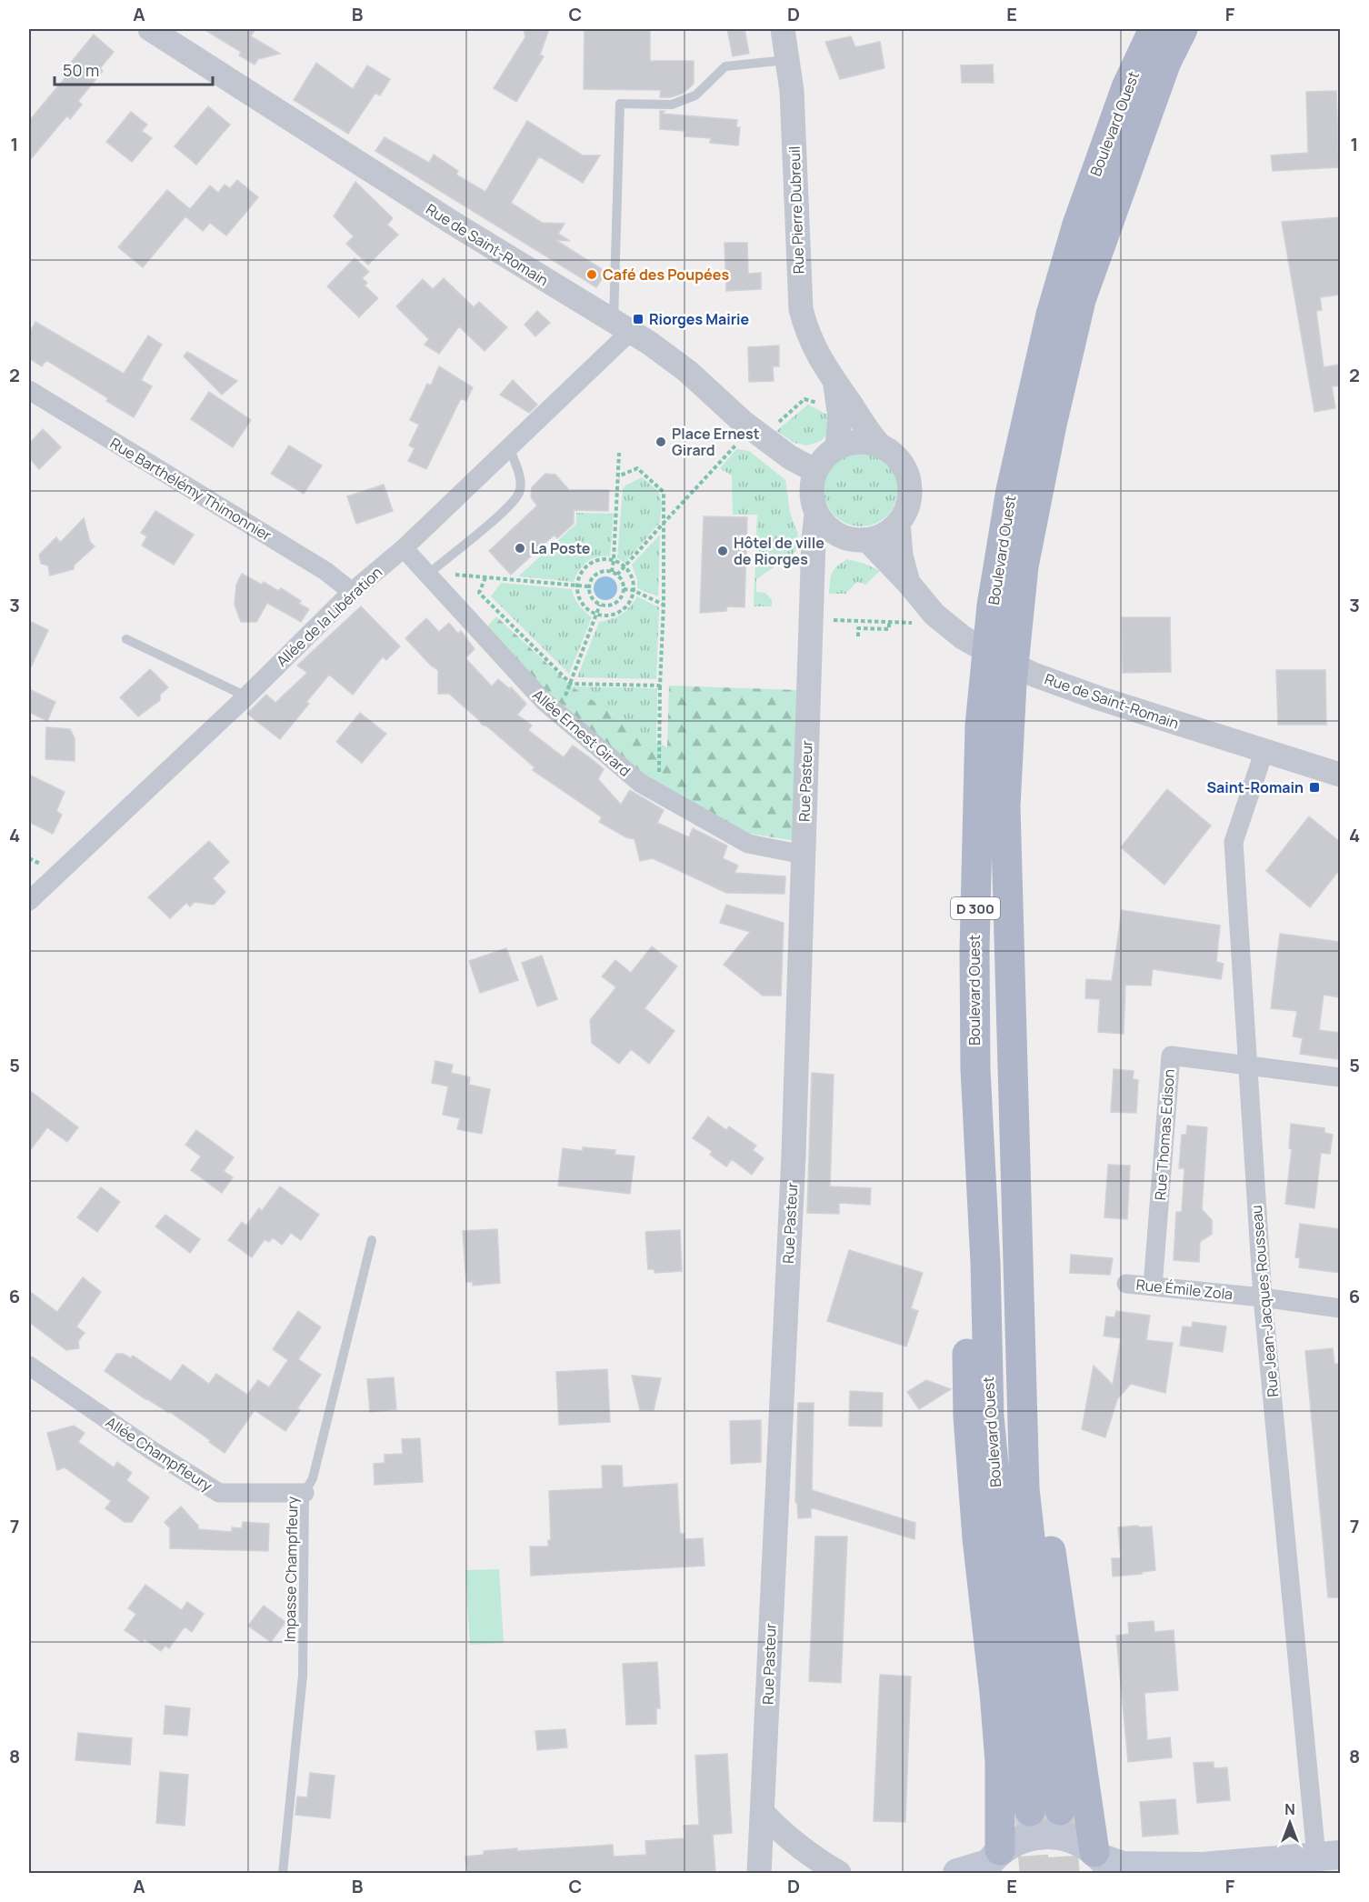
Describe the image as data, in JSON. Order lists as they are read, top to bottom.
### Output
{
  "streets": {
    "main road": ["Boulevard Ouest", "D 300"],
    "street": [
      "Rue Pierre Dubreuil",
      "Rue de Saint-Romain",
      "Rue Barthélémy Thimonnier",
      "Allée de la Libération",
      "Allée Ernest Girard",
      "Rue Pasteur",
      "Rue Thomas Edison",
      "Rue Émile Zola",
      "Rue Jean-Jacques Rousseau",
      "Allée Champfleury"
    ],
    "lane": ["Impasse Champfleury"]
  },
  "crossings": [
    ["Rue Pierre Dubreuil", "Rue de Saint-Romain"],
    ["Rue Pierre Dubreuil", "Rue Pasteur"],
    ["Rue de Saint-Romain", "Allée de la Libération"],
    ["Rue de Saint-Romain", "Rue Pasteur"],
    ["Rue de Saint-Romain", "Rue Jean-Jacques Rousseau"],
    ["Rue Barthélémy Thimonnier", "Allée de la Libération"],
    ["Allée de la Libération", "Allée Ernest Girard"],
    ["Allée Ernest Girard", "Rue Pasteur"],
    ["Rue Thomas Edison", "Rue Émile Zola"],
    ["Rue Thomas Edison", "Rue Jean-Jacques Rousseau"],
    ["Rue Émile Zola", "Rue Jean-Jacques Rousseau"],
    ["Allée Champfleury", "Impasse Champfleury"]
  ],
  "places": {
    "other": [
      "Café des Poupées",
      "Place Ernest Girard",
      "La Poste",
      "Hôtel de ville de Riorges"
    ],
    "transit": ["Riorges Mairie", "Saint-Romain"]
  },
  "scale_bar": "50 m",
  "north": "top",
  "grid": {
    "columns": [
      "A",
      "B",
      "C",
      "D",
      "E",
      "F"
    ],
    "rows": [
      "1",
      "2",
      "3",
      "4",
      "5",
      "6",
      "7",
      "8"
    ]
  }
}
